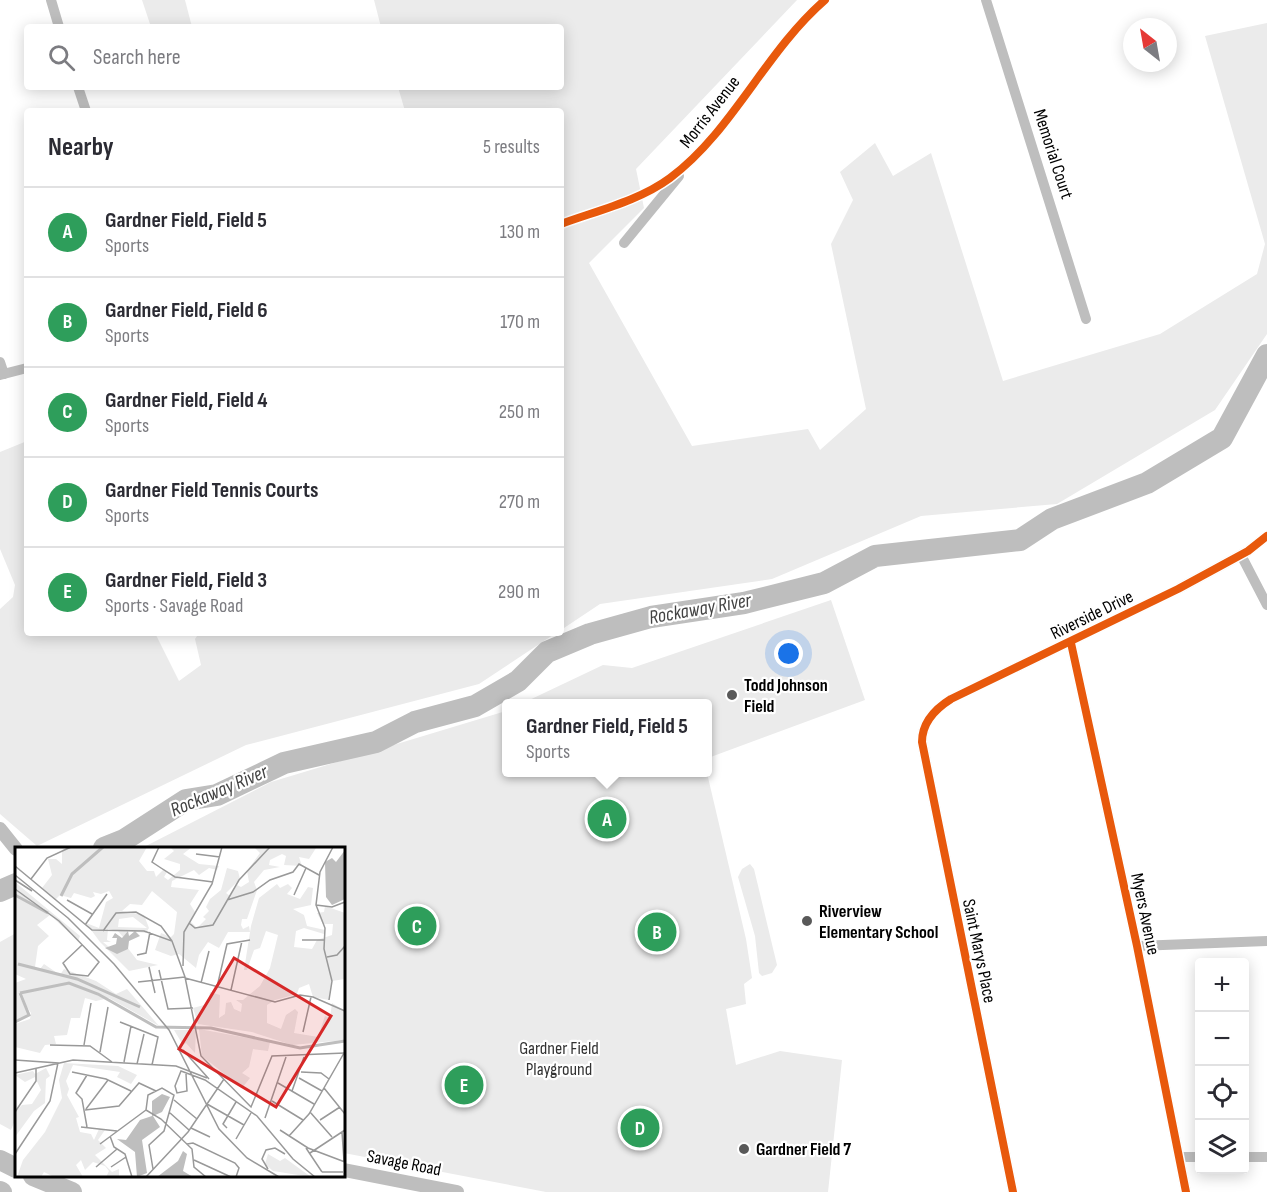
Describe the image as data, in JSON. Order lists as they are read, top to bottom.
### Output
{
  "streets": {
    "street": [
      "Morris Avenue",
      "Memorial Court",
      "Riverside Drive",
      "Myers Avenue",
      "Saint Marys Place",
      "Savage Road"
    ]
  },
  "crossings": [
    ["Riverside Drive", "Myers Avenue"],
    ["Riverside Drive", "Saint Marys Place"]
  ],
  "water": ["Rockaway River"],
  "parks": ["Gardner Field Playground"],
  "places": ["Todd Johnson Field", "Riverview Elementary School", "Gardner Field 7"],
  "north": "top left",
  "page": {
    "search": "Search here",
    "heading": ["Nearby", "5 results"],
    "list": [
      {
        "mark": "A",
        "name": "Gardner Field, Field 5",
        "note": "Sports",
        "value": "130 m"
      },
      {
        "mark": "B",
        "name": "Gardner Field, Field 6",
        "note": "Sports",
        "value": "170 m"
      },
      {
        "mark": "C",
        "name": "Gardner Field, Field 4",
        "note": "Sports",
        "value": "250 m"
      },
      {
        "mark": "D",
        "name": "Gardner Field Tennis Courts",
        "note": "Sports",
        "value": "270 m"
      },
      {
        "mark": "E",
        "name": "Gardner Field, Field 3",
        "note": "Sports · Savage Road",
        "value": "290 m"
      }
    ],
    "popup": ["Gardner Field, Field 5", "Sports"],
    "pins": [
      "A",
      "C",
      "B",
      "E",
      "D"
    ],
    "map_buttons": ["+", "−"]
  }
}
